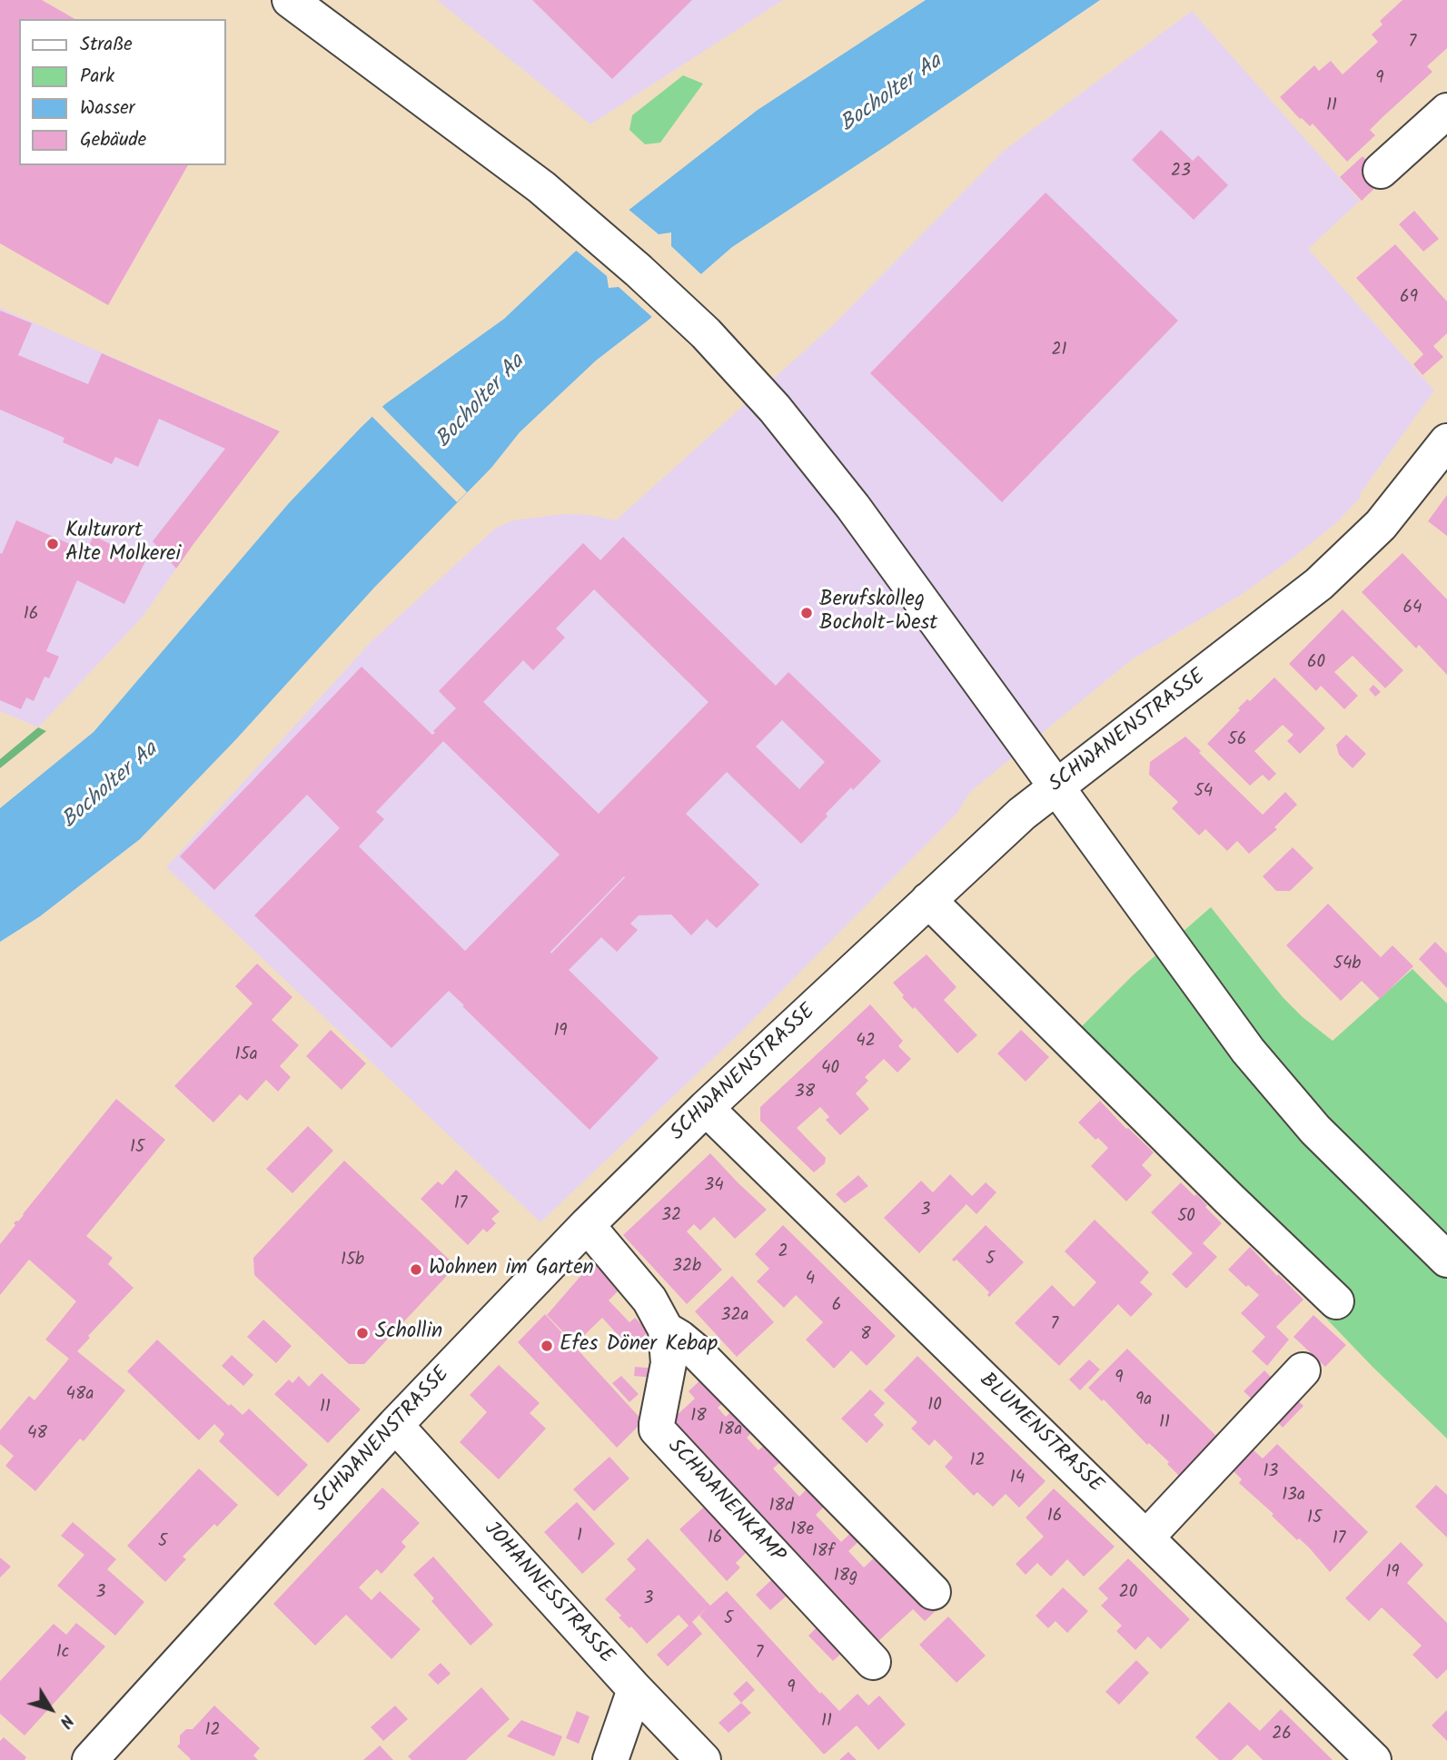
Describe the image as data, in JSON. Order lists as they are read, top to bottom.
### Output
{
  "streets": {
    "street": [
      "SCHWANENSTRASSE",
      "BLUMENSTRASSE",
      "SCHWANENKAMP",
      "JOHANNESSTRASSE"
    ]
  },
  "crossings": [
    ["SCHWANENSTRASSE", "BLUMENSTRASSE"],
    ["SCHWANENSTRASSE", "SCHWANENKAMP"],
    ["SCHWANENSTRASSE", "JOHANNESSTRASSE"]
  ],
  "water": ["Bocholter Aa"],
  "places": [
    "Kulturort Alte Molkerei",
    "Berufskolleg Bocholt-West",
    "Wohnen im Garten",
    "Schollin",
    "Efes Döner Kebap"
  ],
  "house_numbers": [
    "7",
    "9",
    "11",
    "23",
    "69",
    "21",
    "64",
    "16",
    "60",
    "56",
    "54",
    "54b",
    "19",
    "42",
    "15a",
    "40",
    "38",
    "15",
    "34",
    "17",
    "3",
    "32",
    "50",
    "2",
    "5",
    "15b",
    "32b",
    "4",
    "6",
    "32a",
    "7",
    "8",
    "9",
    "48a",
    "9a",
    "10",
    "11",
    "18",
    "11",
    "18a",
    "48",
    "12",
    "13",
    "14",
    "13a",
    "18d",
    "16",
    "15",
    "18e",
    "1",
    "16",
    "17",
    "5",
    "18f",
    "19",
    "18g",
    "3",
    "20",
    "3",
    "5",
    "1c",
    "7",
    "9",
    "11",
    "12",
    "26"
  ],
  "legend": [
    "Straße",
    "Park",
    "Wasser",
    "Gebäude"
  ],
  "north": "bottom right"
}
